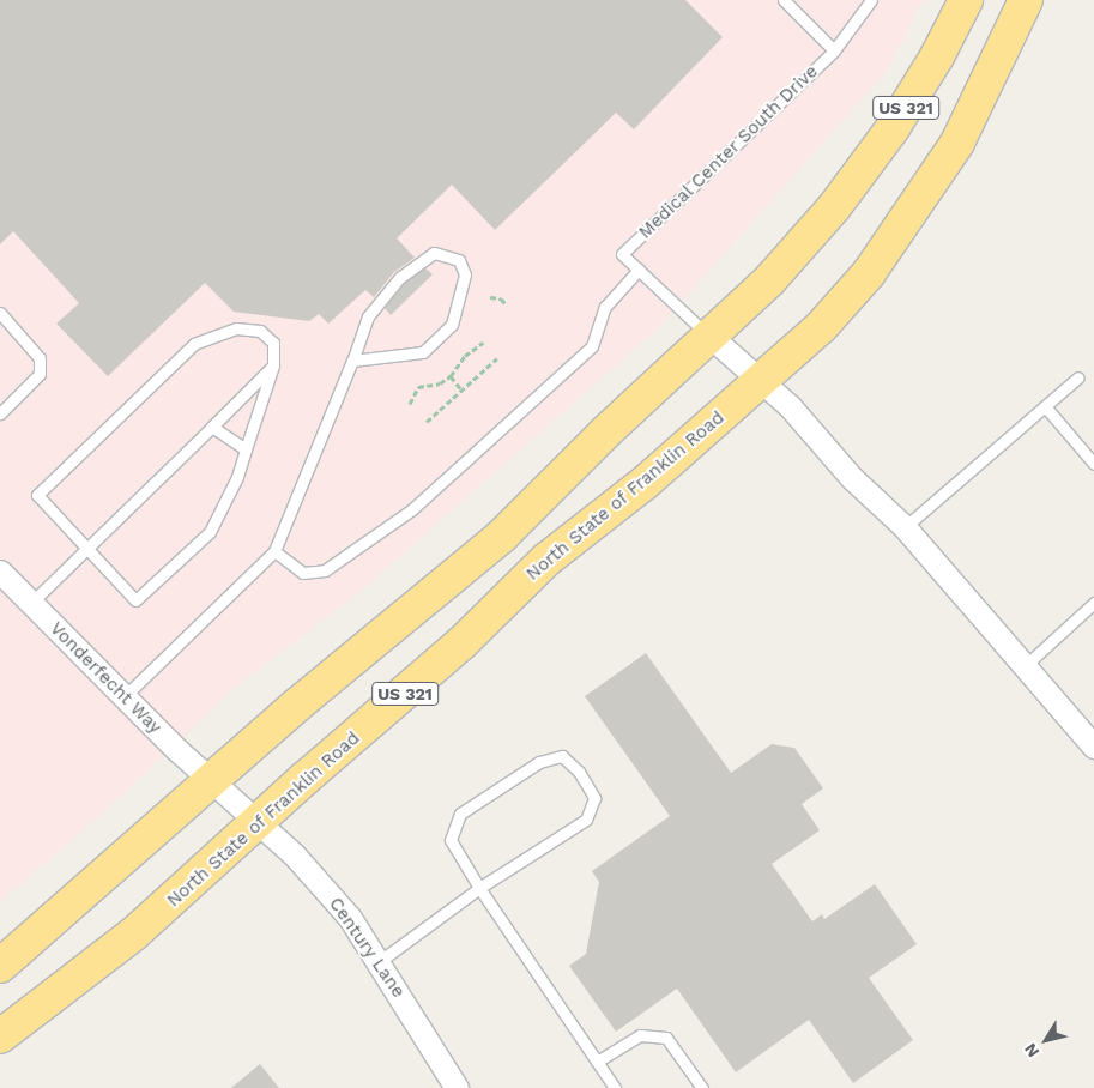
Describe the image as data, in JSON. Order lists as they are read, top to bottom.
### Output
{
  "streets": {
    "highway": ["US 321", "North State of Franklin Road"],
    "street": ["Vonderfecht Way", "Century Lane"],
    "lane": ["Medical Center South Drive"]
  },
  "crossings": [
    ["US 321", "Vonderfecht Way"],
    ["North State of Franklin Road", "Vonderfecht Way"],
    ["North State of Franklin Road", "Century Lane"],
    ["Vonderfecht Way", "Century Lane"]
  ],
  "north": "bottom left"
}
